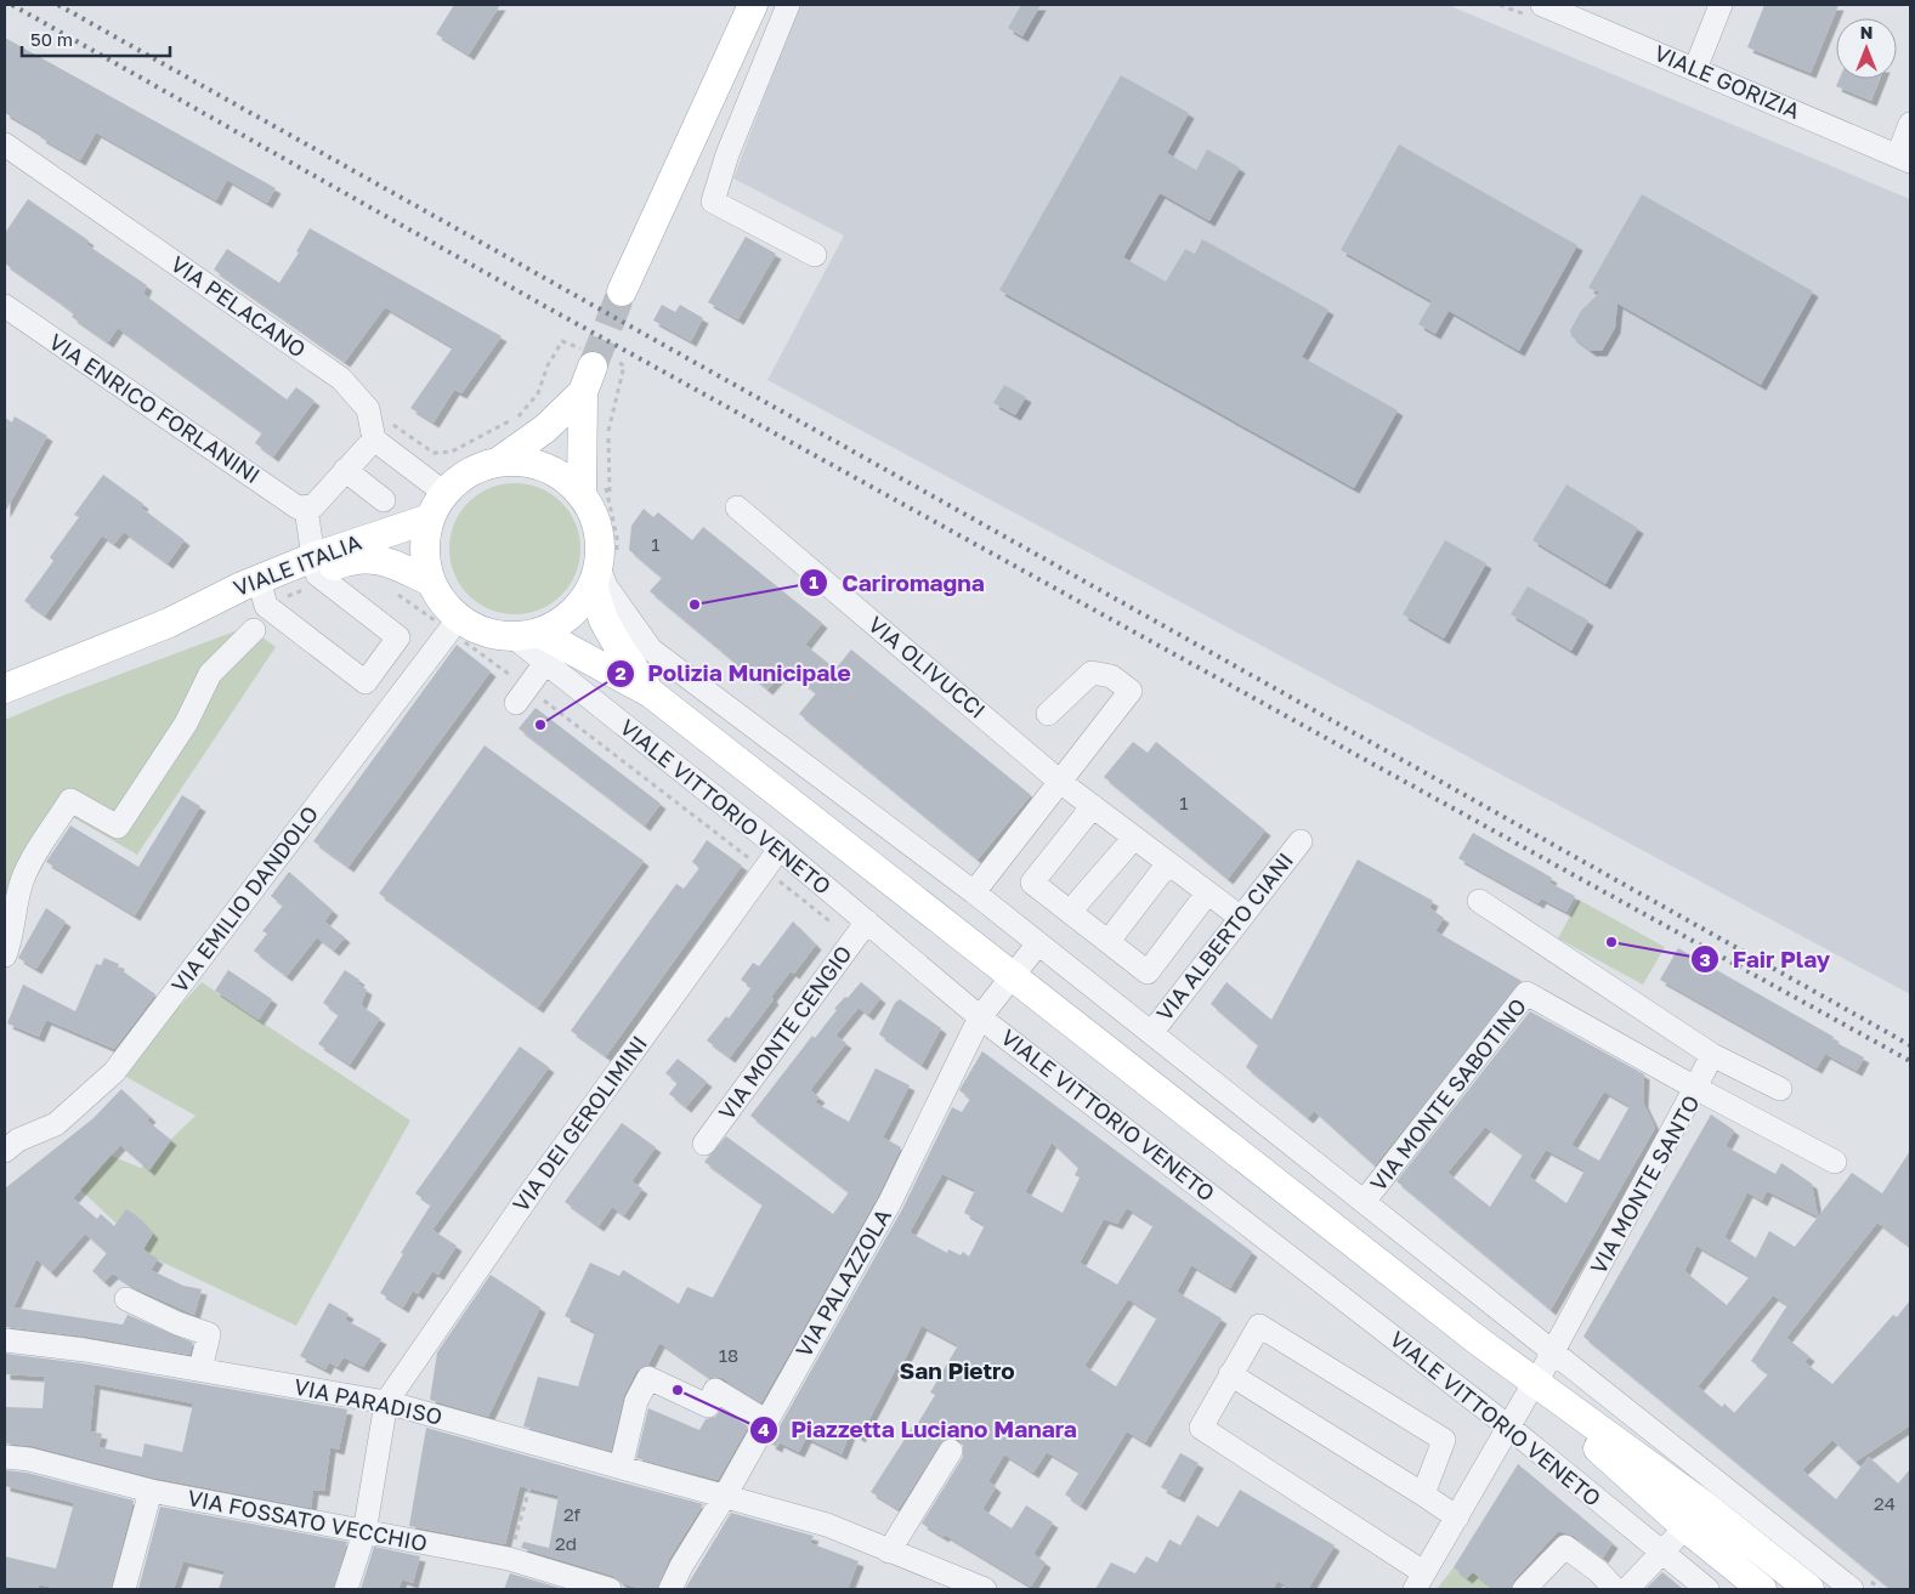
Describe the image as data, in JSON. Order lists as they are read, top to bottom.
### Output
{
  "streets": {
    "main road": ["VIALE ITALIA", "VIALE VITTORIO VENETO"],
    "street": [
      "VIALE GORIZIA",
      "VIA PELACANO",
      "VIA ENRICO FORLANINI",
      "VIA OLIVUCCI",
      "VIA EMILIO DANDOLO",
      "VIA ALBERTO CIANI",
      "VIA MONTE CENGIO",
      "VIA MONTE SABOTINO",
      "VIA DEI GEROLIMINI",
      "VIA MONTE SANTO",
      "VIA PALAZZOLA",
      "VIA PARADISO",
      "VIA FOSSATO VECCHIO"
    ]
  },
  "crossings": [
    ["VIALE ITALIA", "VIALE VITTORIO VENETO"],
    ["VIALE ITALIA", "VIA EMILIO DANDOLO"],
    ["VIA OLIVUCCI", "VIA ALBERTO CIANI"],
    ["VIALE VITTORIO VENETO", "VIA EMILIO DANDOLO"],
    ["VIALE VITTORIO VENETO", "VIA ALBERTO CIANI"],
    ["VIALE VITTORIO VENETO", "VIA MONTE CENGIO"],
    ["VIALE VITTORIO VENETO", "VIA MONTE SABOTINO"],
    ["VIALE VITTORIO VENETO", "VIA DEI GEROLIMINI"],
    ["VIALE VITTORIO VENETO", "VIA MONTE SANTO"],
    ["VIALE VITTORIO VENETO", "VIA PALAZZOLA"],
    ["VIA MONTE SABOTINO", "VIA MONTE SANTO"],
    ["VIA DEI GEROLIMINI", "VIA PARADISO"],
    ["VIA PALAZZOLA", "VIA PARADISO"]
  ],
  "districts": ["San Pietro"],
  "places": [
    "Cariromagna",
    "Polizia Municipale",
    "Fair Play",
    "Piazzetta Luciano Manara"
  ],
  "house_numbers": [
    "1",
    "1",
    "18",
    "24",
    "2f",
    "2d"
  ],
  "scale_bar": "50 m",
  "north": "top"
}
